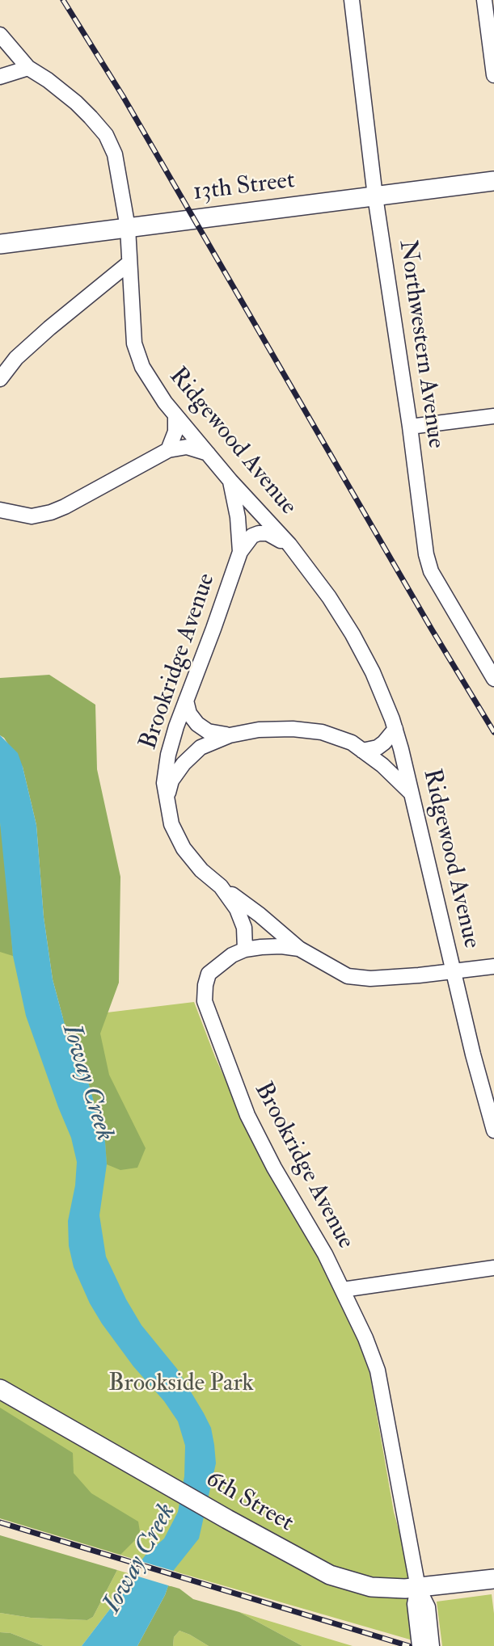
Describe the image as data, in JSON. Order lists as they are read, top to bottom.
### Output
{
  "streets": {
    "main road": ["13th Street", "6th Street"],
    "street": ["Northwestern Avenue", "Ridgewood Avenue", "Brookridge Avenue"]
  },
  "crossings": [
    ["13th Street", "Northwestern Avenue"],
    ["13th Street", "Ridgewood Avenue"],
    ["Ridgewood Avenue", "Brookridge Avenue"],
    ["Brookridge Avenue", "6th Street"]
  ],
  "water": ["Ioway Creek"],
  "parks": ["Brookside Park"]
}
